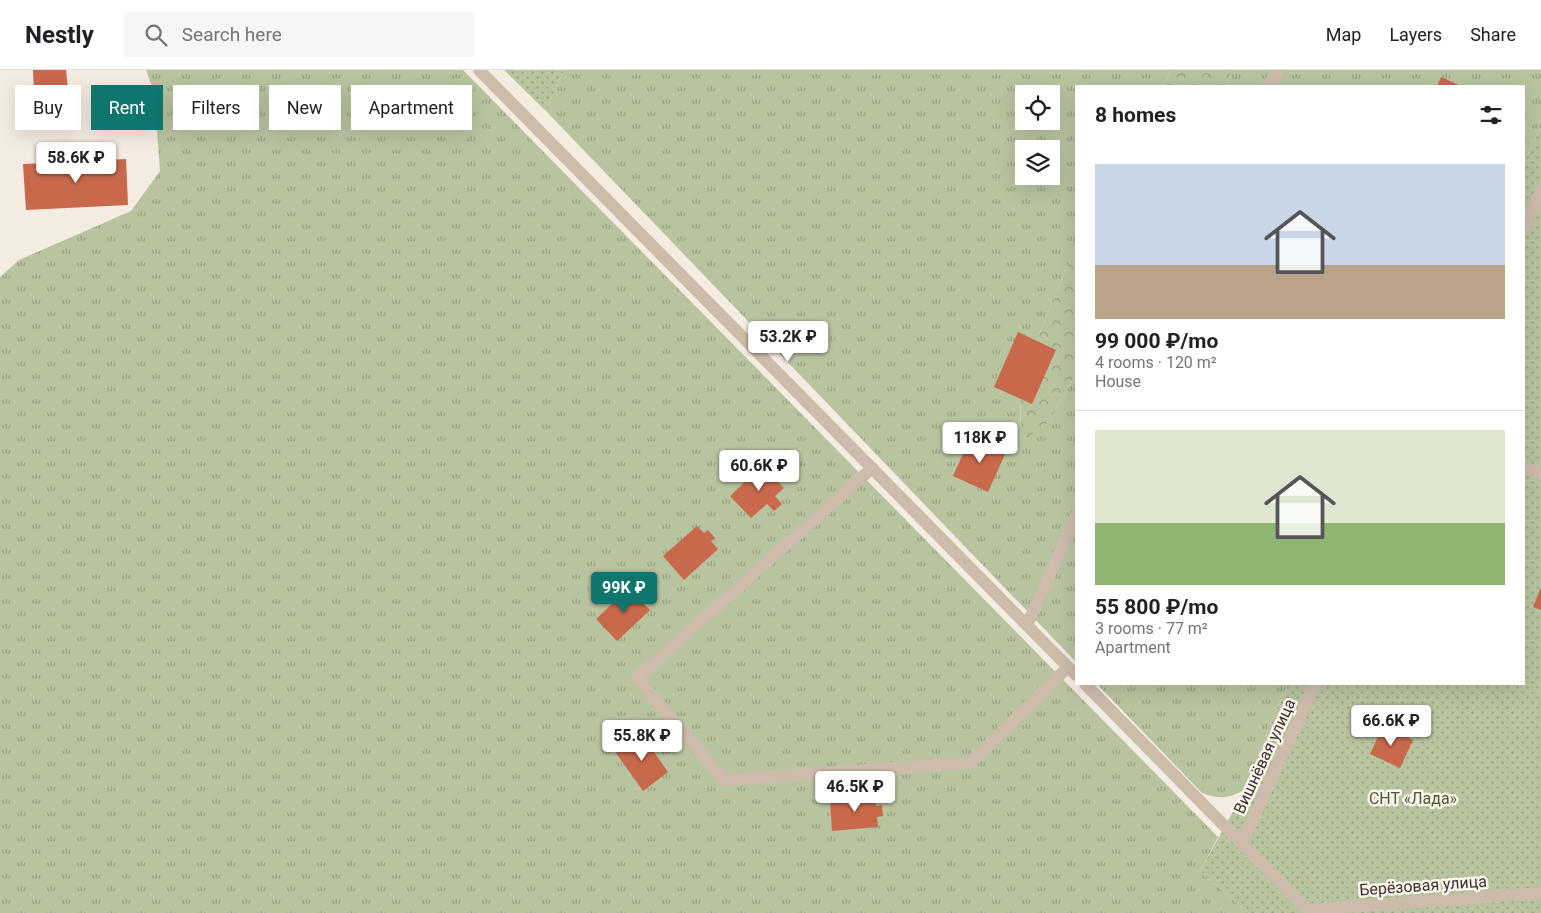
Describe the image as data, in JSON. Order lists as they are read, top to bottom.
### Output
{
  "streets": {
    "street": ["Вишнёвая улица", "Берёзовая улица"]
  },
  "parks": ["СНТ «Лада»"],
  "page": {
    "header": "Nestly",
    "search": "Search here",
    "nav": ["Map", "Layers", "Share"],
    "chip": [
      "Buy",
      "Rent",
      "Filters",
      "New",
      "Apartment"
    ],
    "heading": "8 homes",
    "price": [
      "58.6K ₽",
      "53.2K ₽",
      "118K ₽",
      "60.6K ₽",
      "99K ₽",
      "66.6K ₽",
      "55.8K ₽",
      "46.5K ₽"
    ],
    "list": [
      {
        "name": "99 000 ₽/mo",
        "note": "4 rooms · 120 m² · House"
      },
      {
        "name": "55 800 ₽/mo",
        "note": "3 rooms · 77 m² · Apartment"
      }
    ]
  }
}
